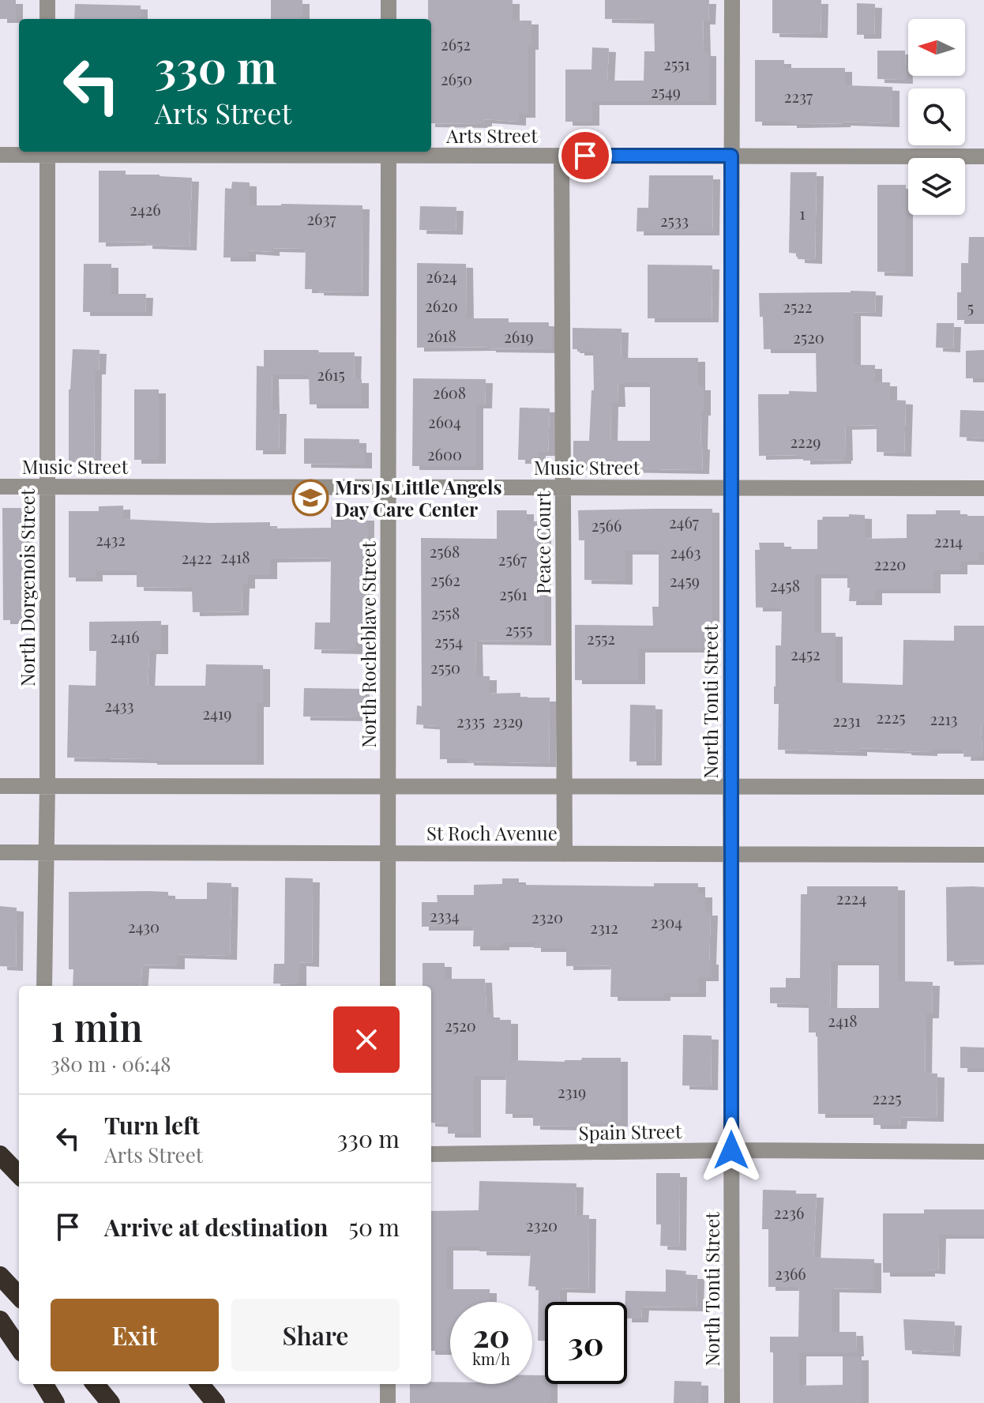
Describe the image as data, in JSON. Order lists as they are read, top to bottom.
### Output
{
  "streets": {
    "street": [
      "Arts Street",
      "Music Street",
      "Peace Court",
      "North Dorgenois Street",
      "North Rocheblave Street",
      "North Tonti Street",
      "St Roch Avenue",
      "Spain Street"
    ]
  },
  "crossings": [
    ["Arts Street", "Peace Court"],
    ["Arts Street", "North Dorgenois Street"],
    ["Arts Street", "North Rocheblave Street"],
    ["Arts Street", "North Tonti Street"],
    ["Music Street", "Peace Court"],
    ["Music Street", "North Dorgenois Street"],
    ["Music Street", "North Rocheblave Street"],
    ["Music Street", "North Tonti Street"],
    ["Peace Court", "St Roch Avenue"],
    ["North Dorgenois Street", "St Roch Avenue"],
    ["North Rocheblave Street", "St Roch Avenue"],
    ["North Tonti Street", "St Roch Avenue"],
    ["North Tonti Street", "Spain Street"]
  ],
  "places": {
    "school or university": ["Mrs Js Little Angels Day Care Center"]
  },
  "house_numbers": [
    "2652",
    "2551",
    "2650",
    "2549",
    "2237",
    "2426",
    "1",
    "2637",
    "2533",
    "2624",
    "2620",
    "2522",
    "5",
    "2618",
    "2619",
    "2520",
    "2615",
    "2608",
    "2604",
    "2229",
    "2600",
    "2467",
    "2566",
    "2432",
    "2214",
    "2568",
    "2463",
    "2418",
    "2422",
    "2567",
    "2220",
    "2562",
    "2459",
    "2458",
    "2561",
    "2558",
    "2555",
    "2416",
    "2552",
    "2554",
    "2452",
    "2550",
    "2433",
    "2419",
    "2225",
    "2213",
    "2231",
    "2335",
    "2329",
    "2224",
    "2334",
    "2320",
    "2304",
    "2430",
    "2312",
    "2418",
    "2520",
    "2319",
    "2225",
    "2236",
    "2320",
    "2366"
  ],
  "north": "left",
  "page": {
    "turn": ["330 m", "Arts Street"],
    "heading": ["1 min", "380 m · 06:48"],
    "list": [
      {
        "name": "Turn left",
        "note": "Arts Street",
        "value": "330 m"
      },
      {
        "name": "Arrive at destination",
        "value": "50 m"
      }
    ],
    "buttons": ["Exit", "Share"],
    "speed": "20 km/h",
    "limit": "30"
  }
}
